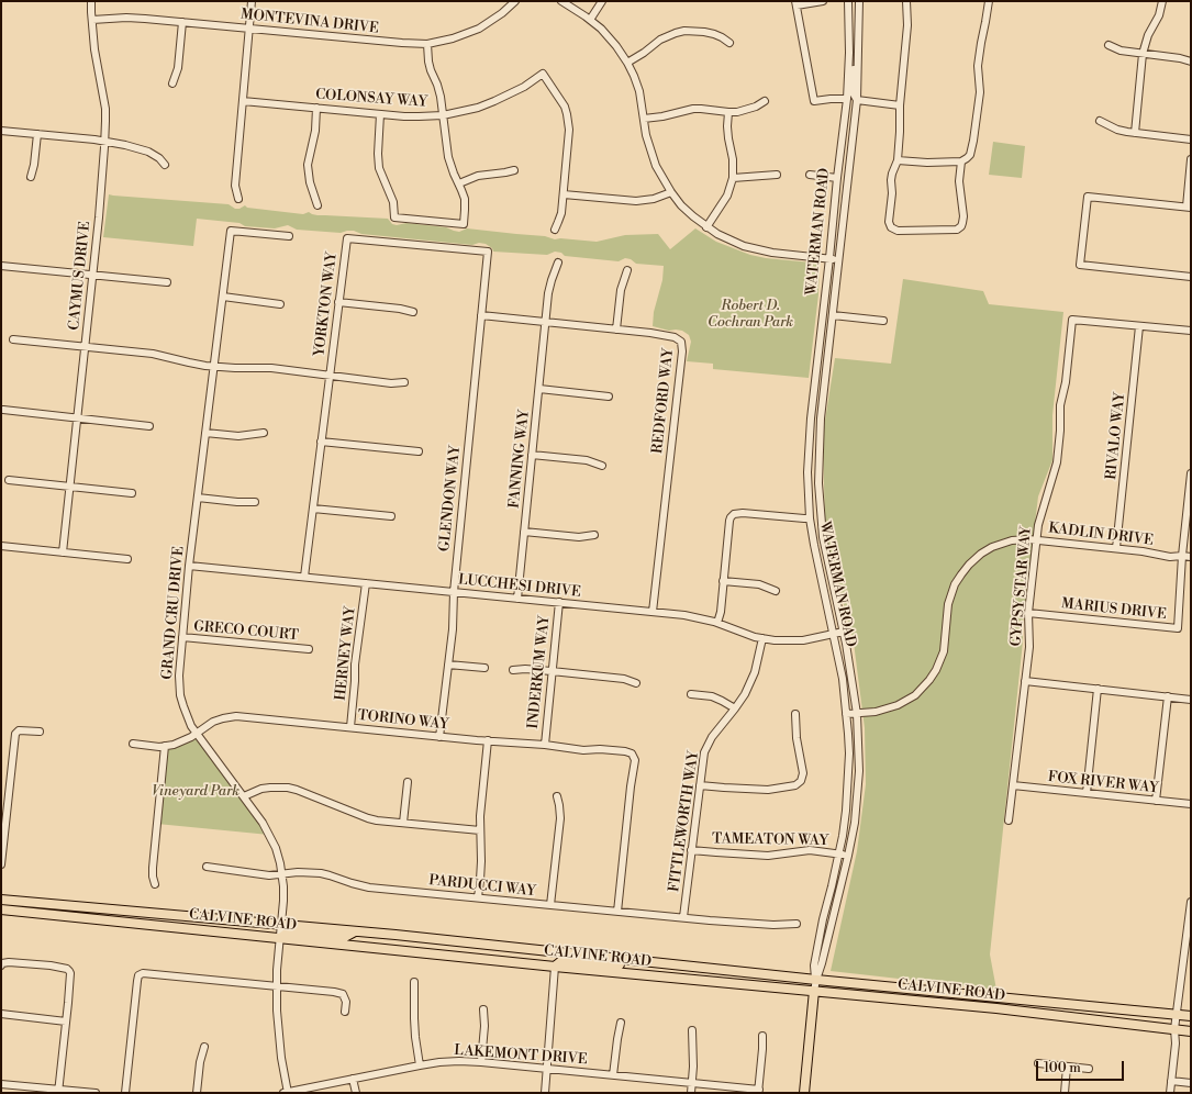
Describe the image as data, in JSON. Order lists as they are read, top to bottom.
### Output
{
  "streets": {
    "main road": ["WATERMAN ROAD", "CALVINE ROAD"],
    "street": [
      "MONTEVINA DRIVE",
      "COLONSAY WAY",
      "CAYMUS DRIVE",
      "YORKTON WAY",
      "REDFORD WAY",
      "RIVALO WAY",
      "FANNING WAY",
      "GLENDON WAY",
      "KADLIN DRIVE",
      "LUCCHESI DRIVE",
      "GYPSY STAR WAY",
      "MARIUS DRIVE",
      "GRAND CRU DRIVE",
      "GRECO COURT",
      "HERNEY WAY",
      "INDERKUM WAY",
      "TORINO WAY",
      "FOX RIVER WAY",
      "FITTLEWORTH WAY",
      "TAMEATON WAY",
      "PARDUCCI WAY",
      "LAKEMONT DRIVE"
    ]
  },
  "crossings": [
    ["MONTEVINA DRIVE", "CAYMUS DRIVE"],
    ["WATERMAN ROAD", "KADLIN DRIVE"],
    ["WATERMAN ROAD", "LUCCHESI DRIVE"],
    ["WATERMAN ROAD", "TAMEATON WAY"],
    ["WATERMAN ROAD", "CALVINE ROAD"],
    ["YORKTON WAY", "REDFORD WAY"],
    ["YORKTON WAY", "GLENDON WAY"],
    ["YORKTON WAY", "LUCCHESI DRIVE"],
    ["REDFORD WAY", "FANNING WAY"],
    ["REDFORD WAY", "GLENDON WAY"],
    ["REDFORD WAY", "LUCCHESI DRIVE"],
    ["RIVALO WAY", "KADLIN DRIVE"],
    ["RIVALO WAY", "GYPSY STAR WAY"],
    ["FANNING WAY", "LUCCHESI DRIVE"],
    ["GLENDON WAY", "LUCCHESI DRIVE"],
    ["GLENDON WAY", "TORINO WAY"],
    ["KADLIN DRIVE", "GYPSY STAR WAY"],
    ["KADLIN DRIVE", "MARIUS DRIVE"],
    ["LUCCHESI DRIVE", "GRAND CRU DRIVE"],
    ["LUCCHESI DRIVE", "HERNEY WAY"],
    ["LUCCHESI DRIVE", "INDERKUM WAY"],
    ["LUCCHESI DRIVE", "FITTLEWORTH WAY"],
    ["GYPSY STAR WAY", "MARIUS DRIVE"],
    ["GYPSY STAR WAY", "FOX RIVER WAY"],
    ["GRAND CRU DRIVE", "GRECO COURT"],
    ["GRAND CRU DRIVE", "TORINO WAY"],
    ["GRAND CRU DRIVE", "PARDUCCI WAY"],
    ["GRAND CRU DRIVE", "CALVINE ROAD"],
    ["GRAND CRU DRIVE", "LAKEMONT DRIVE"],
    ["HERNEY WAY", "TORINO WAY"],
    ["INDERKUM WAY", "TORINO WAY"],
    ["TORINO WAY", "PARDUCCI WAY"],
    ["FITTLEWORTH WAY", "TAMEATON WAY"],
    ["FITTLEWORTH WAY", "PARDUCCI WAY"]
  ],
  "parks": ["Robert D. Cochran Park", "Vineyard Park"],
  "scale_bar": "100 m"
}
